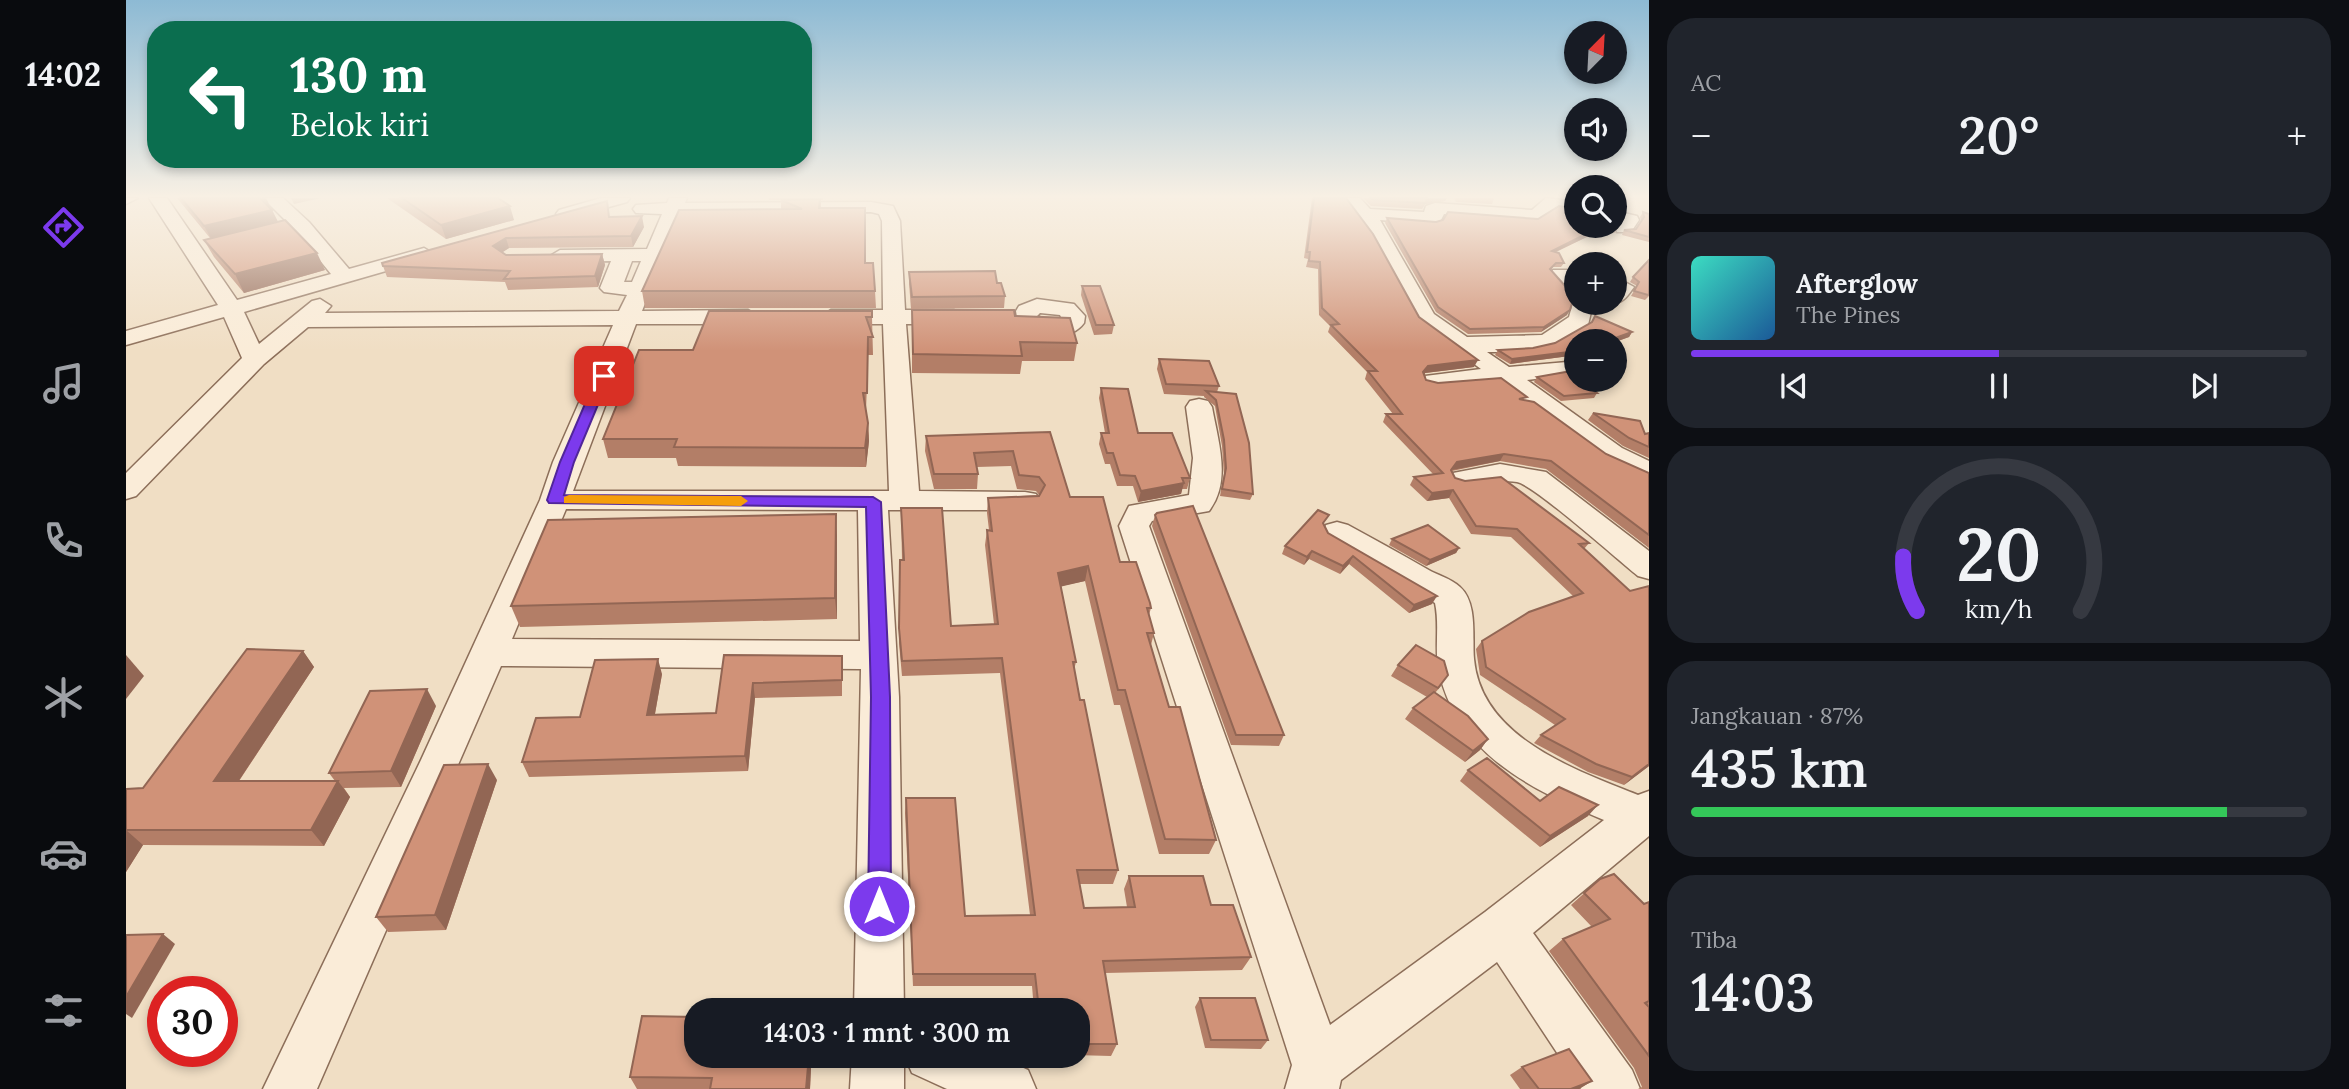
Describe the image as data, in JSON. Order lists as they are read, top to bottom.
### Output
{
  "north": "top right",
  "page": {
    "tabs": "14:02",
    "tile": [
      "AC",
      ["Jangkauan · 87%", "435 km"],
      ["Tiba", "14:03"]
    ],
    "map_buttons": ["+", "−"],
    "turn": ["130 m", "Belok kiri"],
    "heat": ["−", "20°", "+"],
    "song": ["Afterglow", "The Pines"],
    "limit": "30",
    "trip": "14:03 · 1 mnt · 300 m",
    "gauge": ["20", "km/h"]
  }
}
